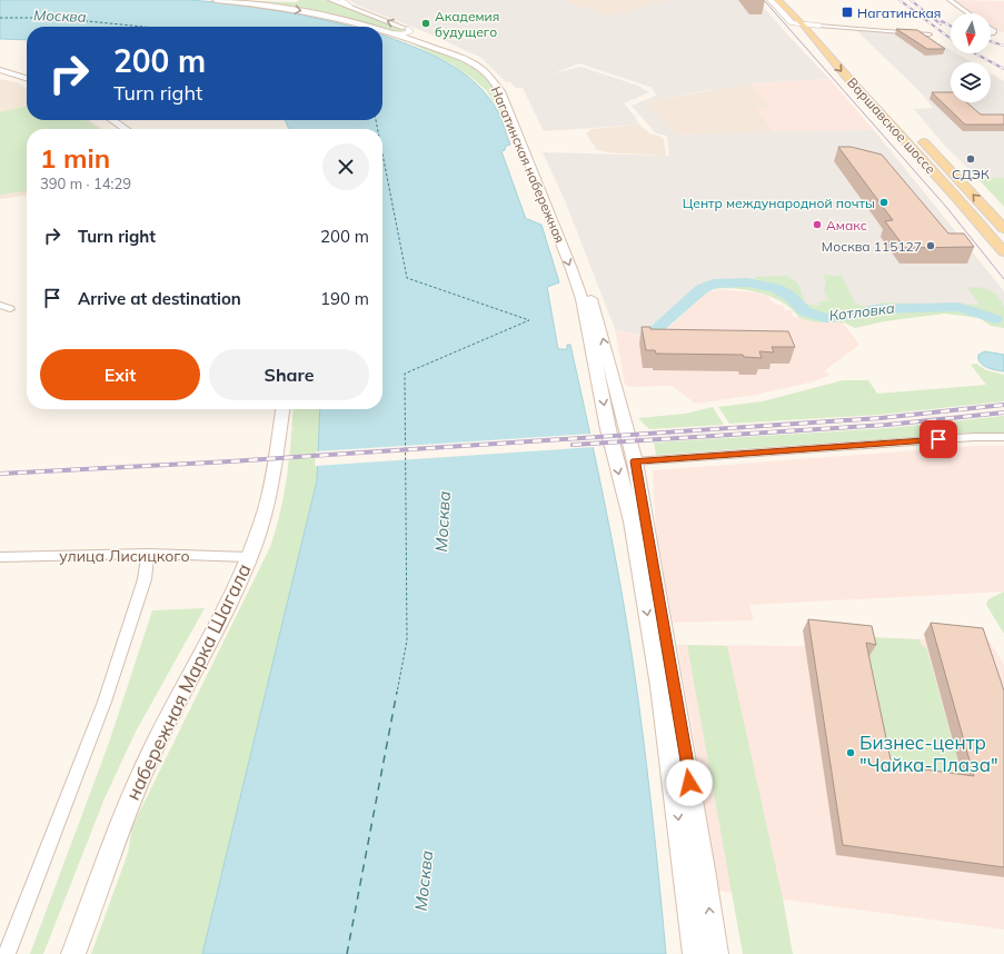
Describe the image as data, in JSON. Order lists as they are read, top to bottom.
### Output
{
  "streets": {
    "main road": ["Варшавское шоссе", "Нагатинская набережная", "набережная Марка Шагала"],
    "street": ["улица Лисицкого"]
  },
  "crossings": [
    ["улица Лисицкого", "набережная Марка Шагала"]
  ],
  "water": ["Москва", "Котловка"],
  "places": {
    "transit": ["Нагатинская"],
    "other": [
      "Академия будущего",
      "СДЭК",
      "Центр международной почты",
      "Амакс",
      "Москва 115127",
      "Бизнес-центр \"Чайка-Плаза\""
    ]
  },
  "north": "bottom",
  "page": {
    "turn": ["200 m", "Turn right"],
    "heading": ["1 min", "390 m · 14:29"],
    "list": [
      {
        "name": "Turn right",
        "value": "200 m"
      },
      {
        "name": "Arrive at destination",
        "value": "190 m"
      }
    ],
    "buttons": ["Exit", "Share"]
  }
}
